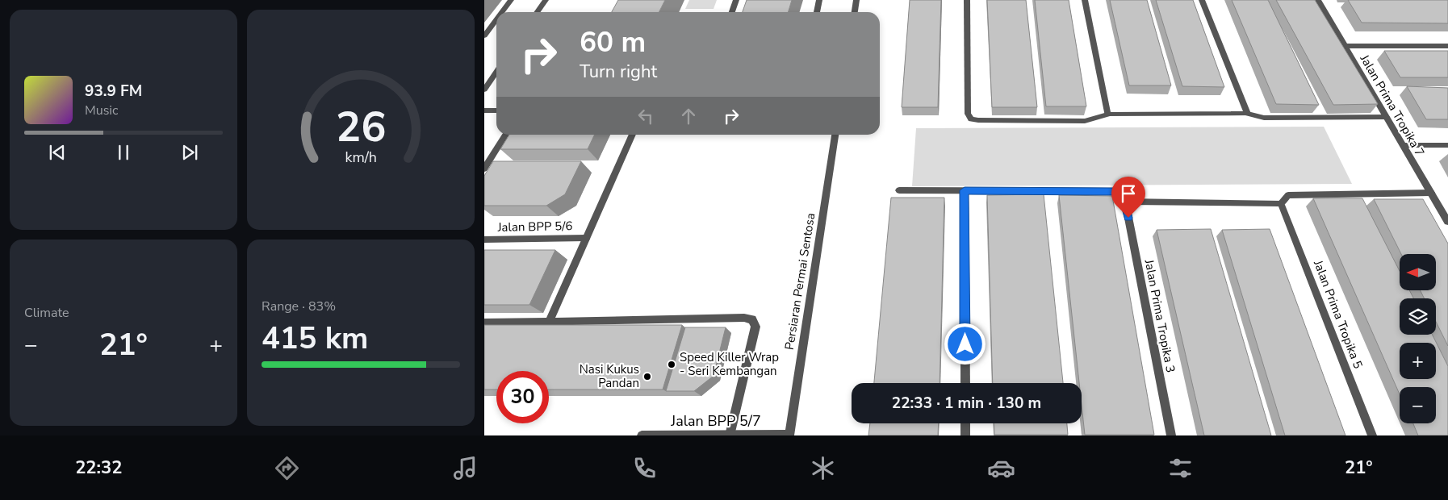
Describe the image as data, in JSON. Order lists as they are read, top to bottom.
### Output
{
  "streets": {
    "street": [
      "Jalan Prima Tropika 7",
      "Jalan BPP 5/6",
      "Persiaran Permai Sentosa",
      "Jalan Prima Tropika 5",
      "Jalan Prima Tropika 3",
      "Jalan BPP 5/7"
    ]
  },
  "crossings": [
    ["Persiaran Permai Sentosa", "Jalan BPP 5/7"]
  ],
  "places": ["Speed Killer Wrap - Seri Kembangan", "Nasi Kukus Pandan"],
  "north": "left",
  "page": {
    "turn": ["60 m", "Turn right"],
    "song": ["93.9 FM", "Music"],
    "tile": [
      "Climate",
      ["Range · 83%", "415 km"]
    ],
    "map_buttons": ["+", "−"],
    "heat": ["−", "21°", "+"],
    "limit": "30",
    "trip": "22:33 · 1 min · 130 m",
    "tabs": ["22:32", "21°"],
    "gauge": ["26", "km/h"]
  }
}
